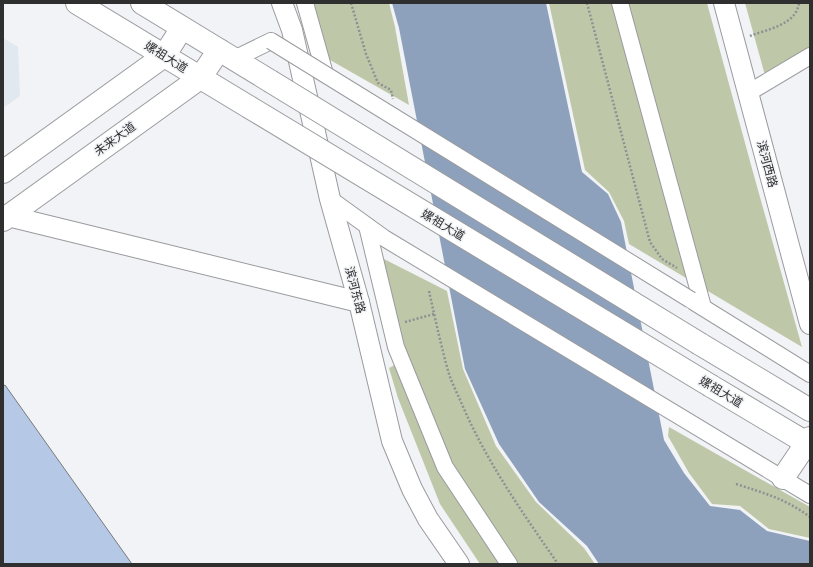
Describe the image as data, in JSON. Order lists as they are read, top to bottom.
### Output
{
  "streets": {
    "main road": ["嫘祖大道", "未来大道"],
    "street": ["滨河西路", "滨河东路"]
  },
  "crossings": [
    ["嫘祖大道", "未来大道"]
  ]
}
